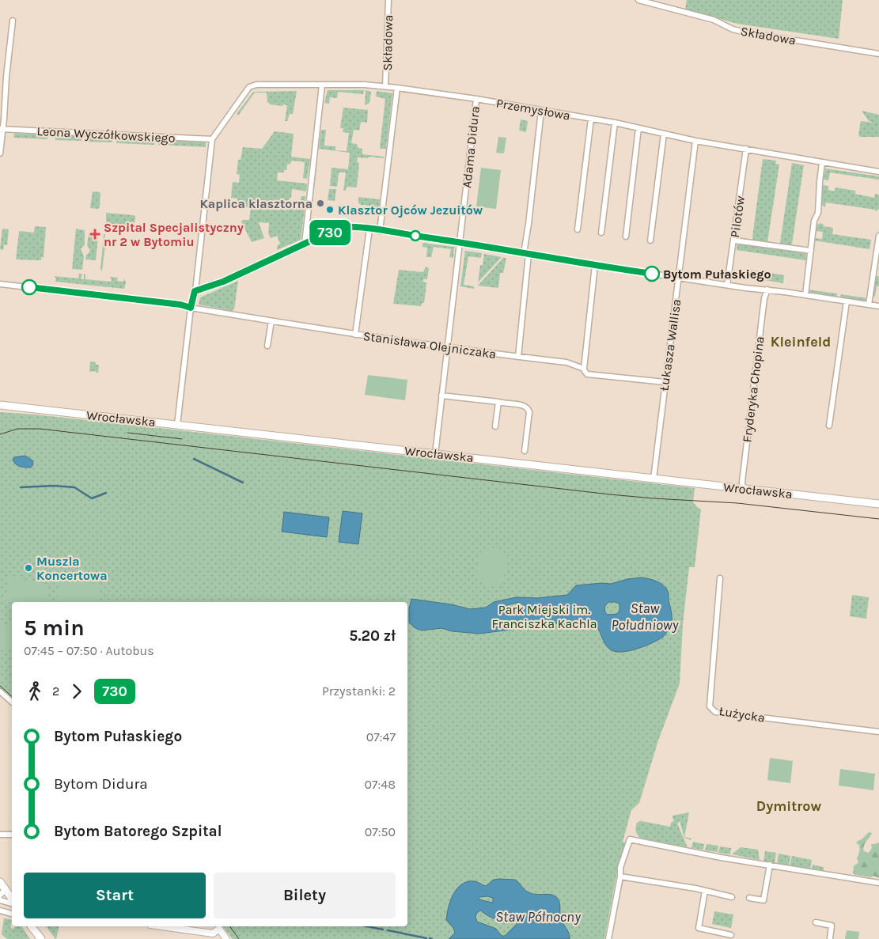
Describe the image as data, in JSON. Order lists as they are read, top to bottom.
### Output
{
  "streets": {
    "main road": ["Wrocławska"],
    "street": [
      "Składowa",
      "Przemysłowa",
      "Leona Wyczółkowskiego",
      "Adama Didura",
      "Pilotów",
      "Stanisława Olejniczaka",
      "Łukasza Wallisa",
      "Fryderyka Chopina",
      "Łużycka"
    ]
  },
  "crossings": [
    ["Składowa", "Przemysłowa"],
    ["Przemysłowa", "Leona Wyczółkowskiego"],
    ["Przemysłowa", "Adama Didura"],
    ["Przemysłowa", "Pilotów"],
    ["Przemysłowa", "Łukasza Wallisa"],
    ["Adama Didura", "Stanisława Olejniczaka"],
    ["Adama Didura", "Wrocławska"],
    ["Stanisława Olejniczaka", "Łukasza Wallisa"],
    ["Łukasza Wallisa", "Wrocławska"],
    ["Fryderyka Chopina", "Wrocławska"]
  ],
  "districts": ["Kleinfeld", "Dymitrow"],
  "water": ["Staw Południowy", "Staw Północny"],
  "parks": ["Park Miejski im. Franciszka Kachla"],
  "places": {
    "other": [
      "Kaplica klasztorna",
      "Klasztor Ojców Jezuitów",
      "Bytom Pułaskiego",
      "Muszla Koncertowa"
    ],
    "health": ["Szpital Specjalistyczny nr 2 w Bytomiu"]
  },
  "lines": ["bus line 730"],
  "page": {
    "on_map": "730",
    "heading": ["5 min", "07:45 – 07:50 · Autobus", "5.20 zł"],
    "legs": ["2", "730", "Przystanki: 2"],
    "list": [
      {
        "name": "Bytom Pułaskiego",
        "value": "07:47"
      },
      {
        "name": "Bytom Didura",
        "value": "07:48"
      },
      {
        "name": "Bytom Batorego Szpital",
        "value": "07:50"
      }
    ],
    "buttons": ["Start", "Bilety"]
  }
}
